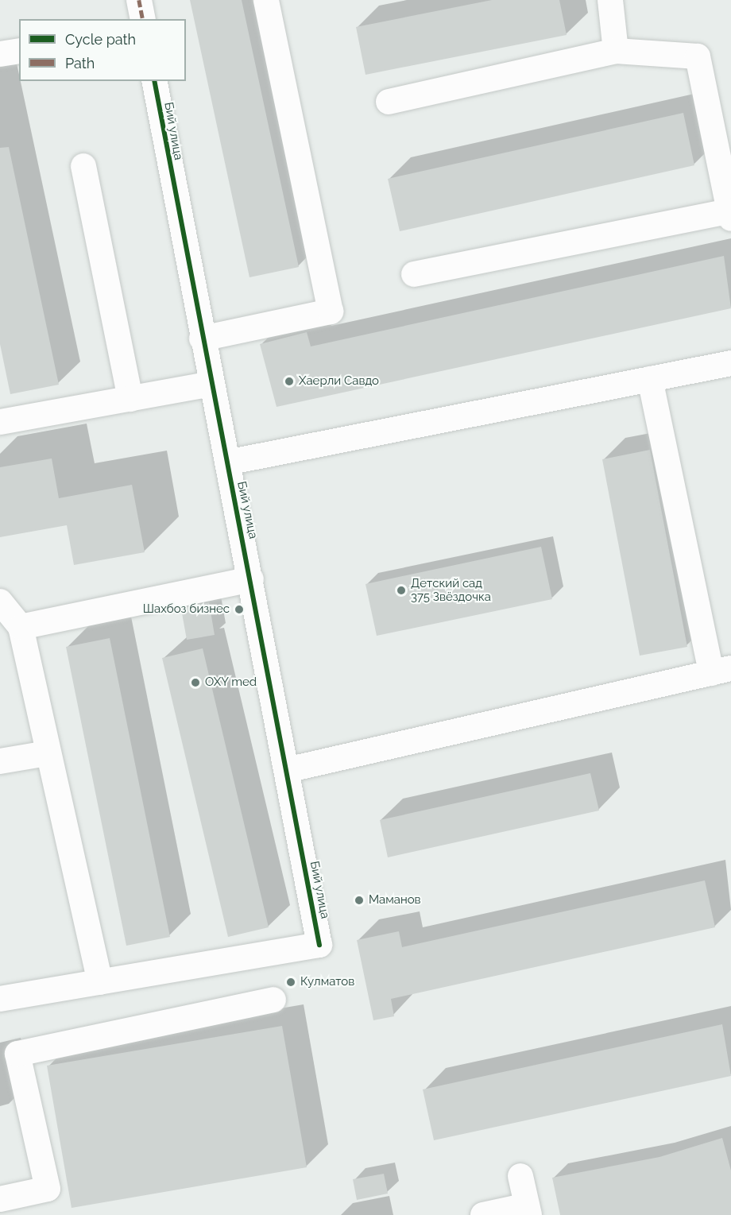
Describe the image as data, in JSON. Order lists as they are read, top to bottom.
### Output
{
  "streets": {
    "street": ["Бий улица"]
  },
  "places": [
    "Хаерли Савдо",
    "Детский сад 375 Звёздочка",
    "Шахбоз бизнес",
    "OXY med",
    "Маманов",
    "Кулматов"
  ],
  "legend": ["Cycle path", "Path"]
}
